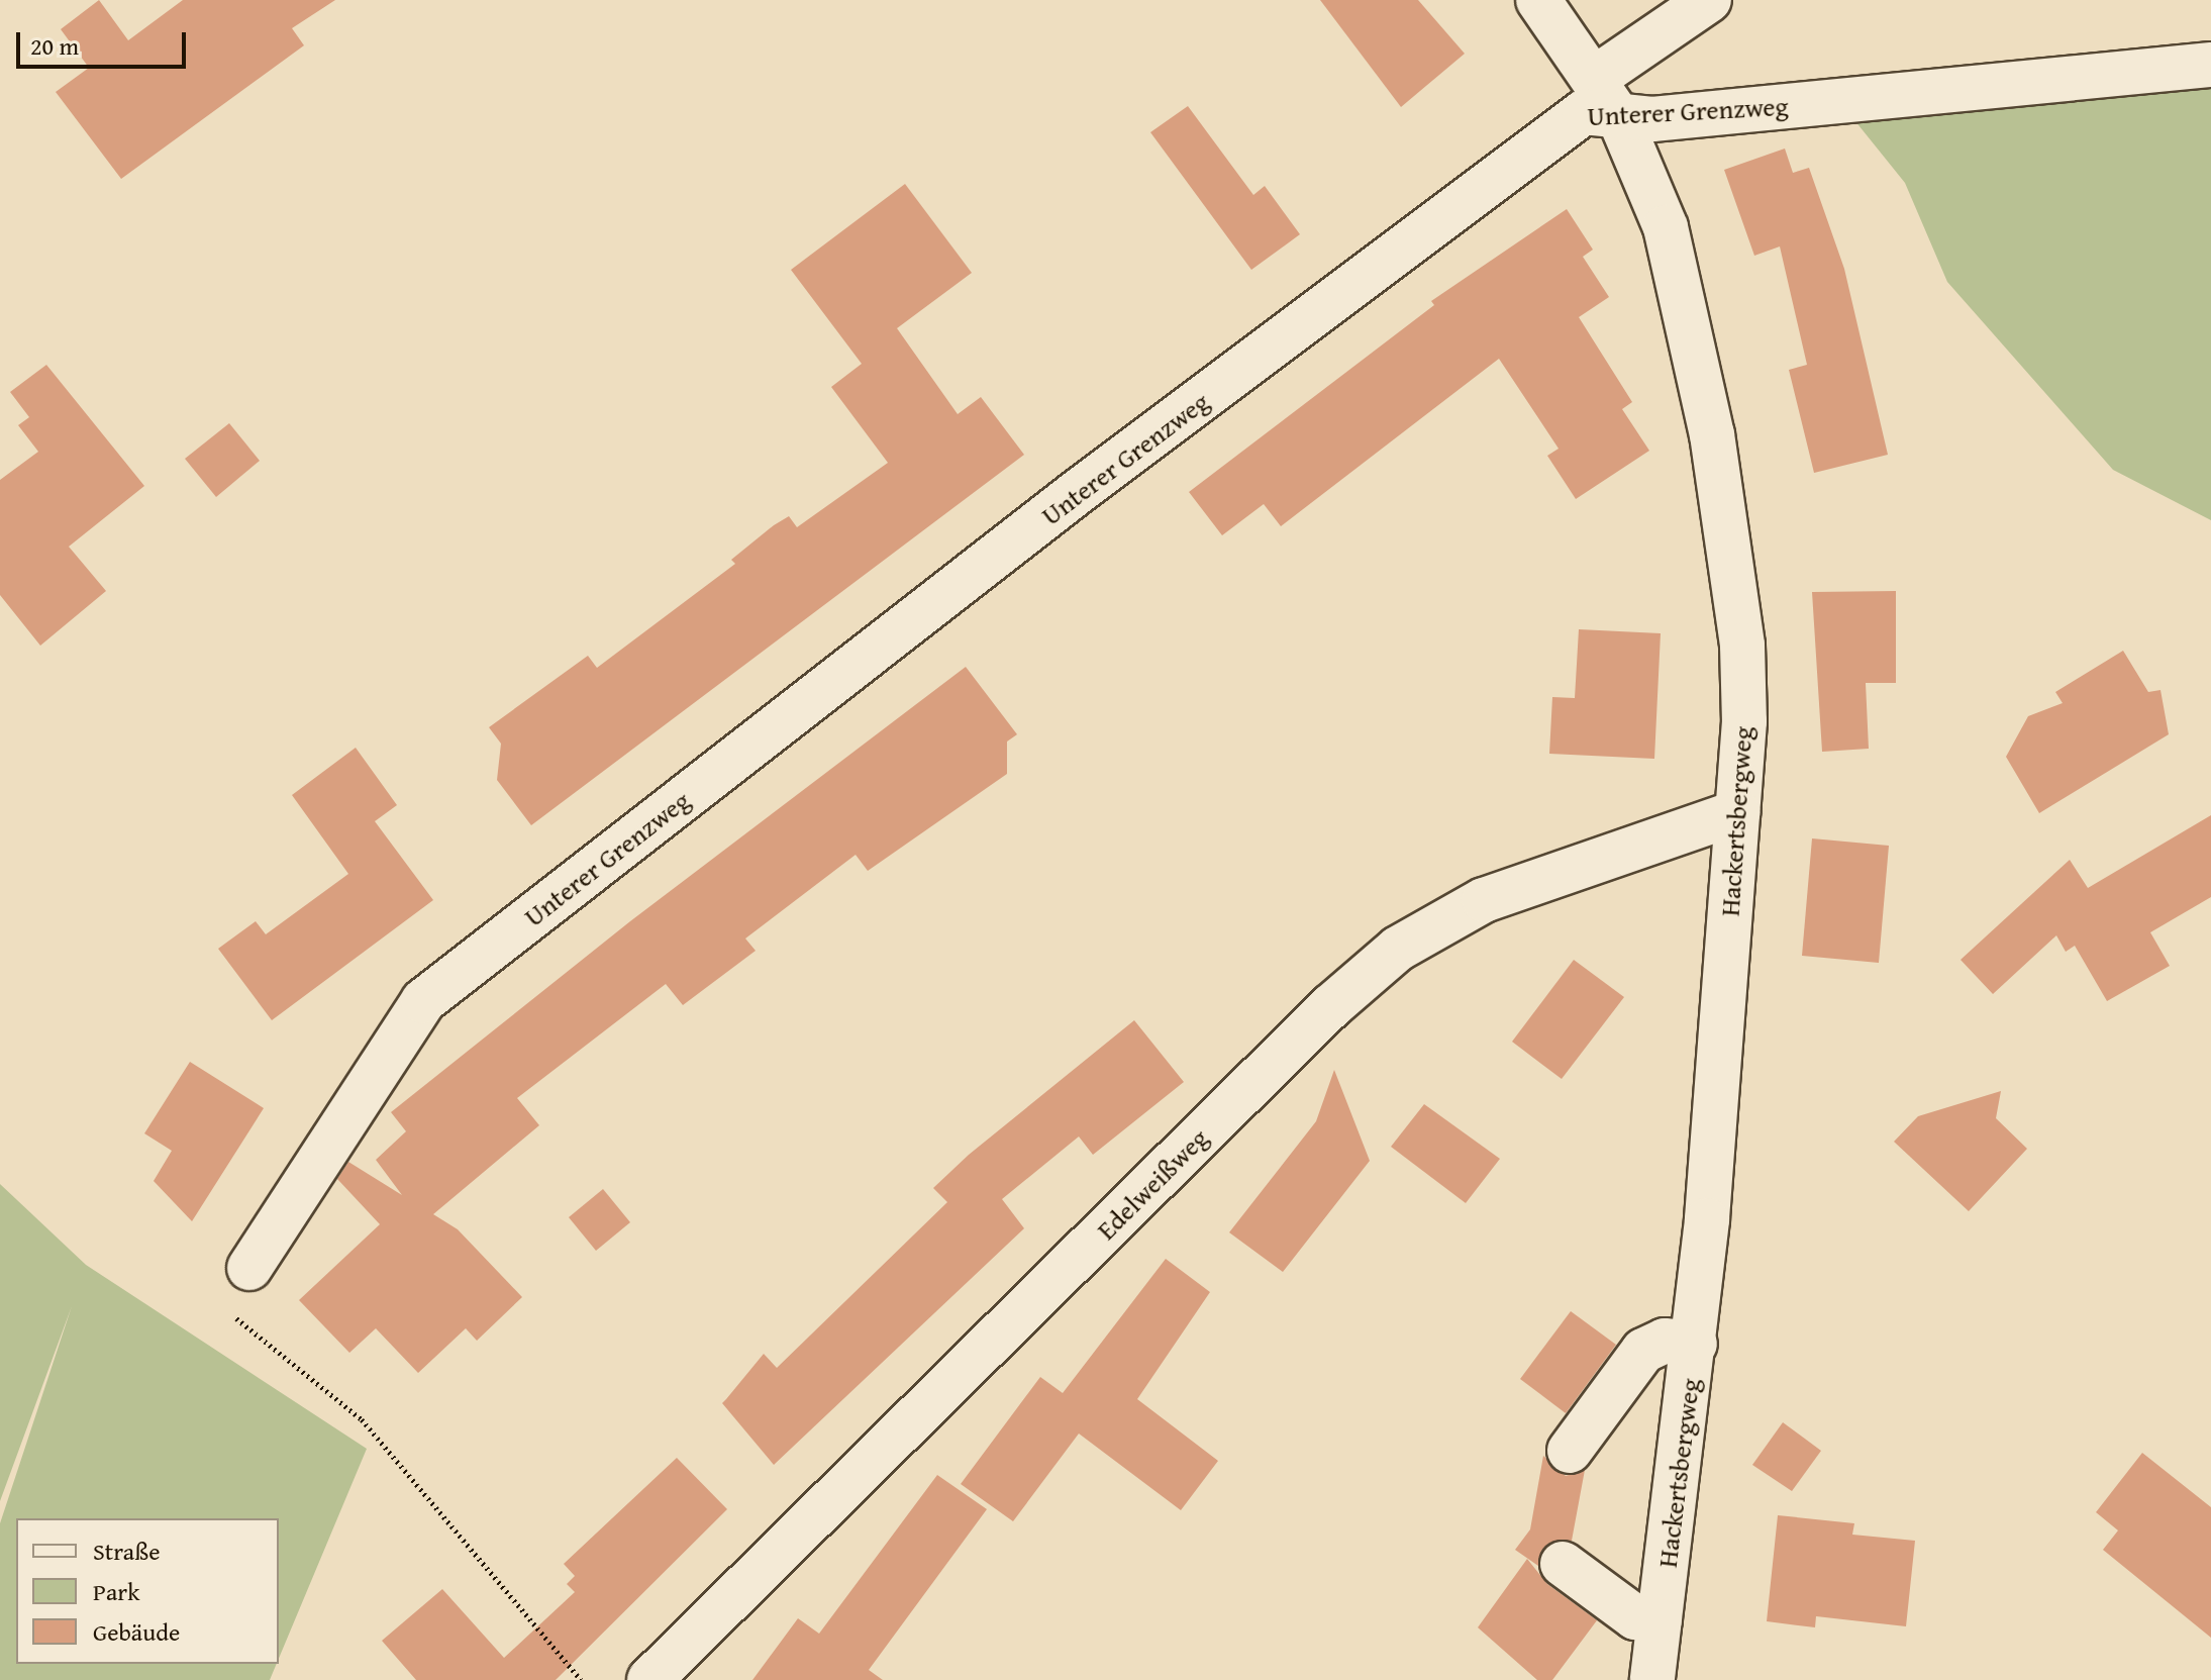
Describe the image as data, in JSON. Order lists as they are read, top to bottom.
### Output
{
  "streets": {
    "street": ["Unterer Grenzweg", "Hackertsbergweg", "Edelweißweg"]
  },
  "crossings": [
    ["Unterer Grenzweg", "Hackertsbergweg"],
    ["Hackertsbergweg", "Edelweißweg"]
  ],
  "legend": ["Straße", "Park", "Gebäude"],
  "scale_bar": "20 m"
}
